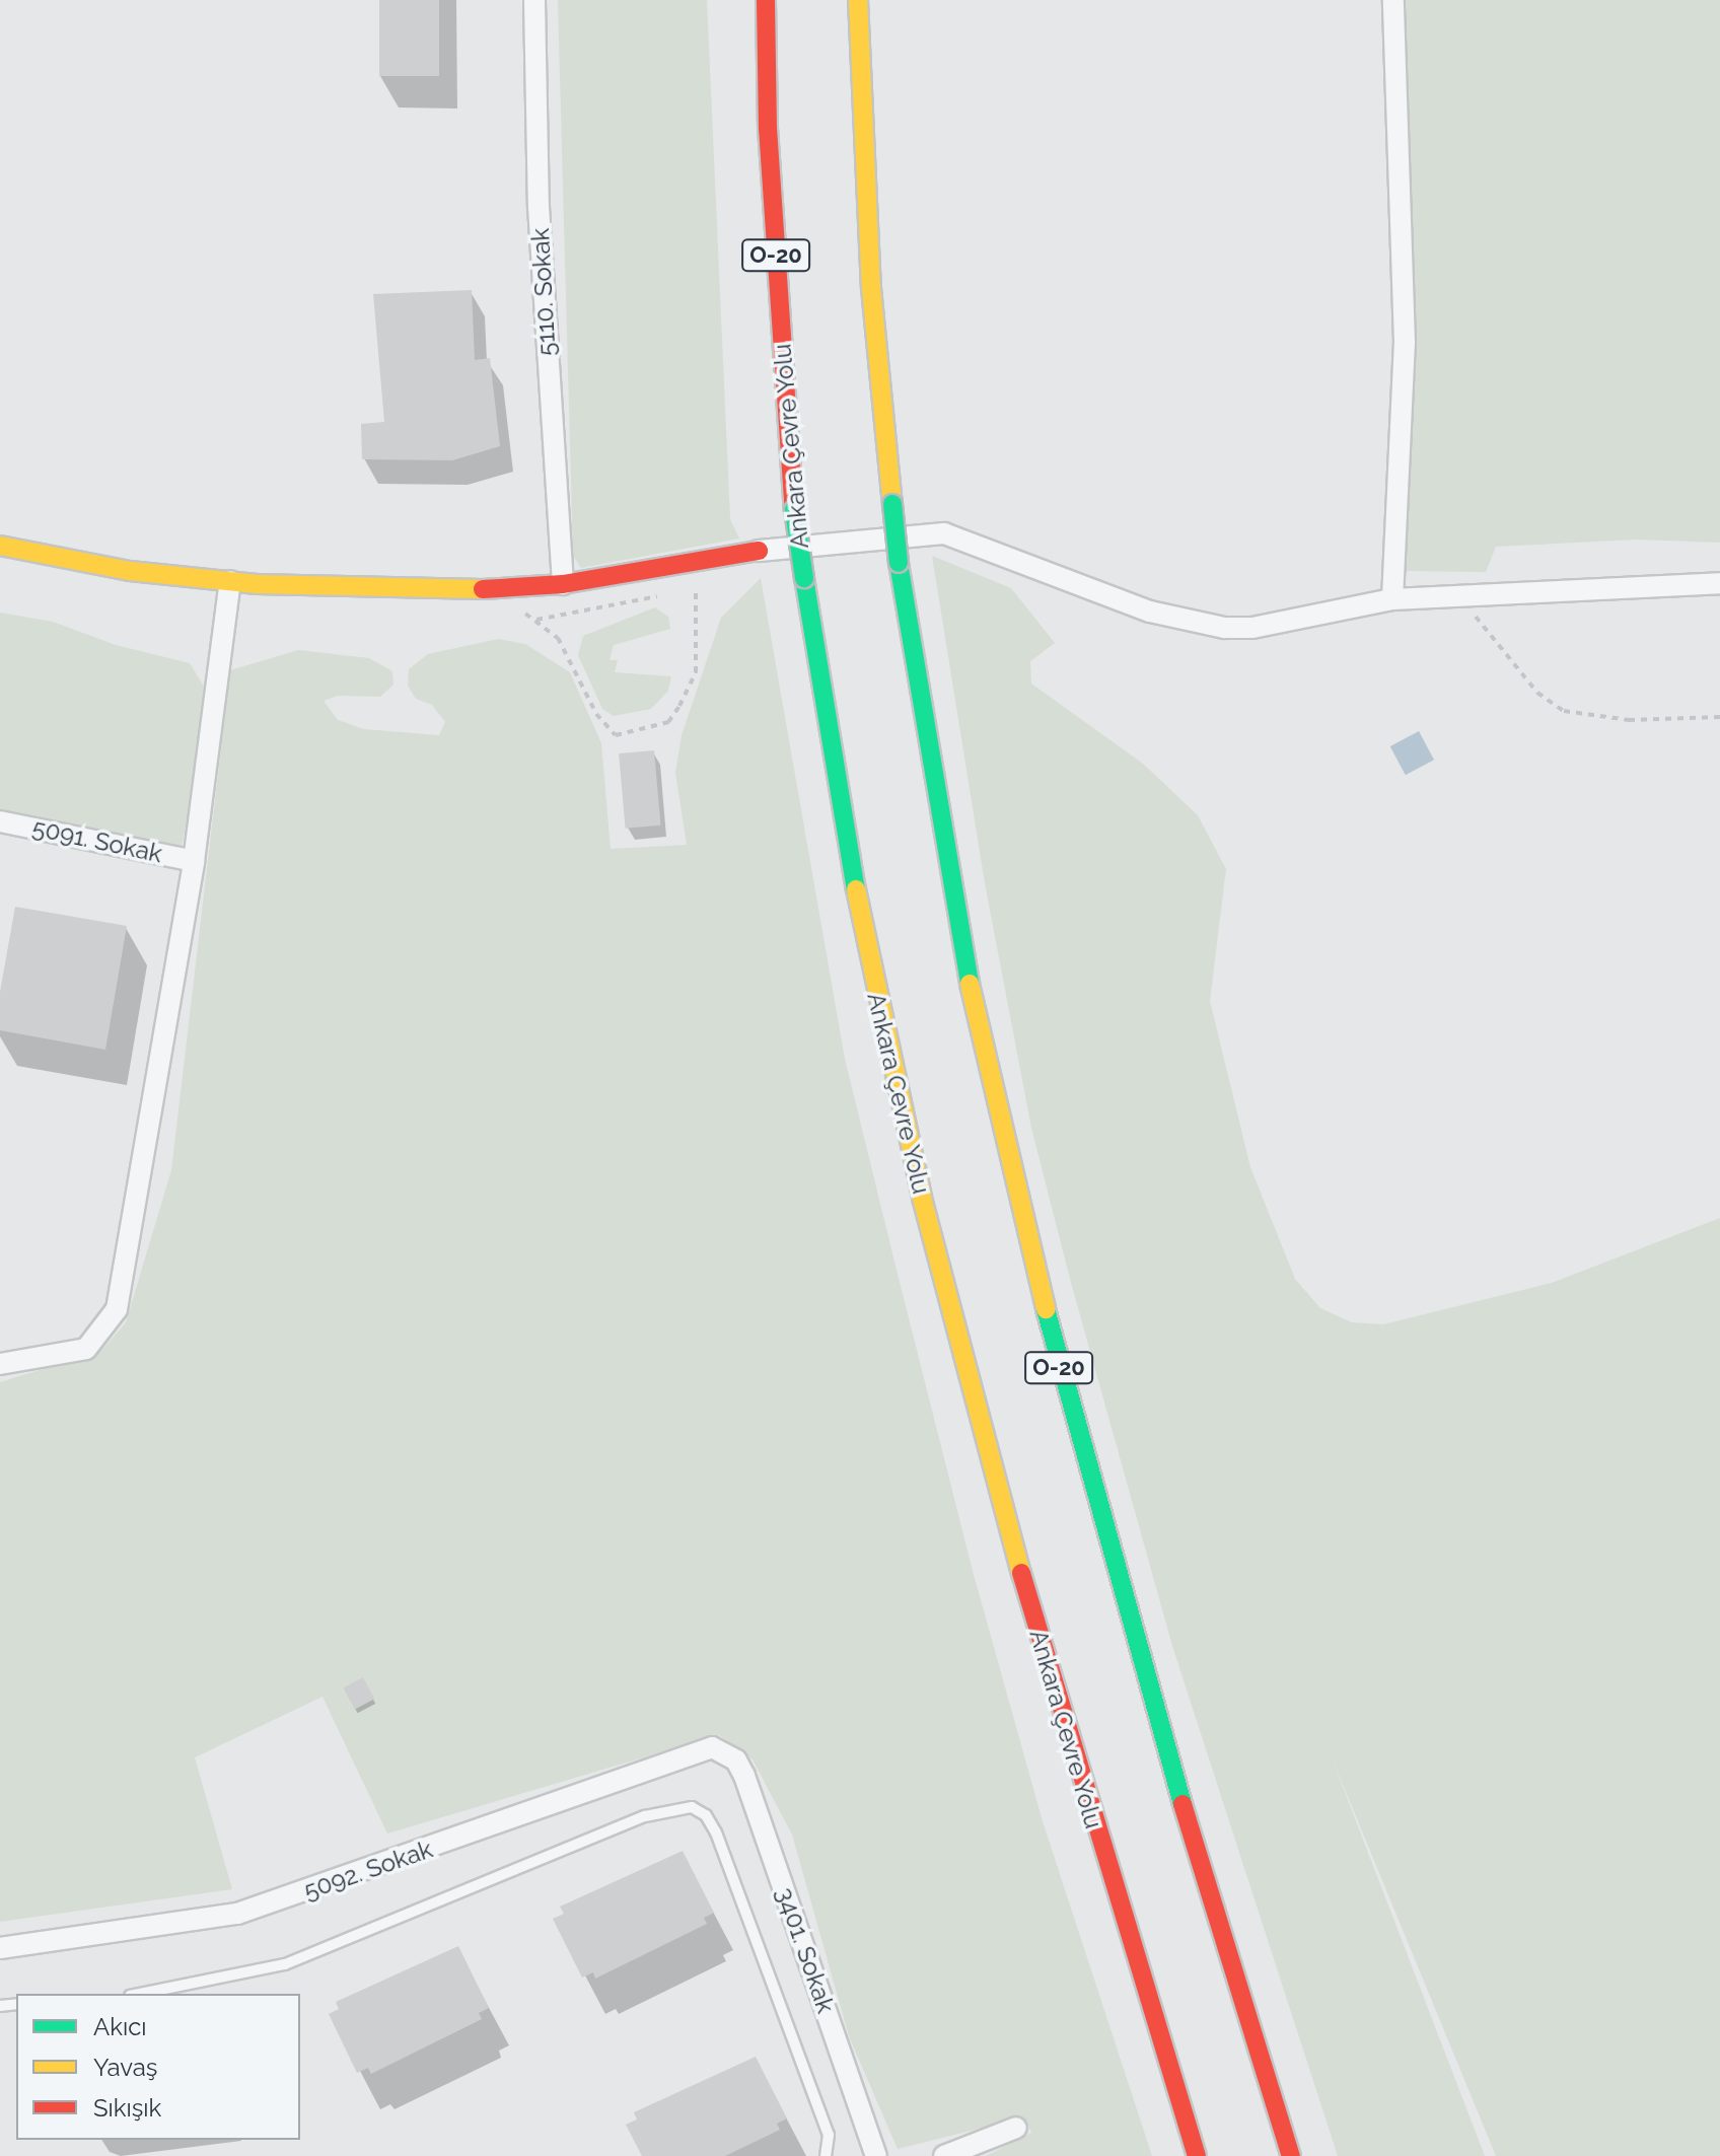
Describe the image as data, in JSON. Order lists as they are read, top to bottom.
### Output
{
  "streets": {
    "main road": ["O-20", "Ankara Çevre Yolu"],
    "street": [
      "5110. Sokak",
      "5091. Sokak",
      "5092. Sokak",
      "3401. Sokak"
    ]
  },
  "crossings": [
    ["5092. Sokak", "3401. Sokak"]
  ],
  "legend": ["Akıcı", "Yavaş", "Sıkışık"]
}
